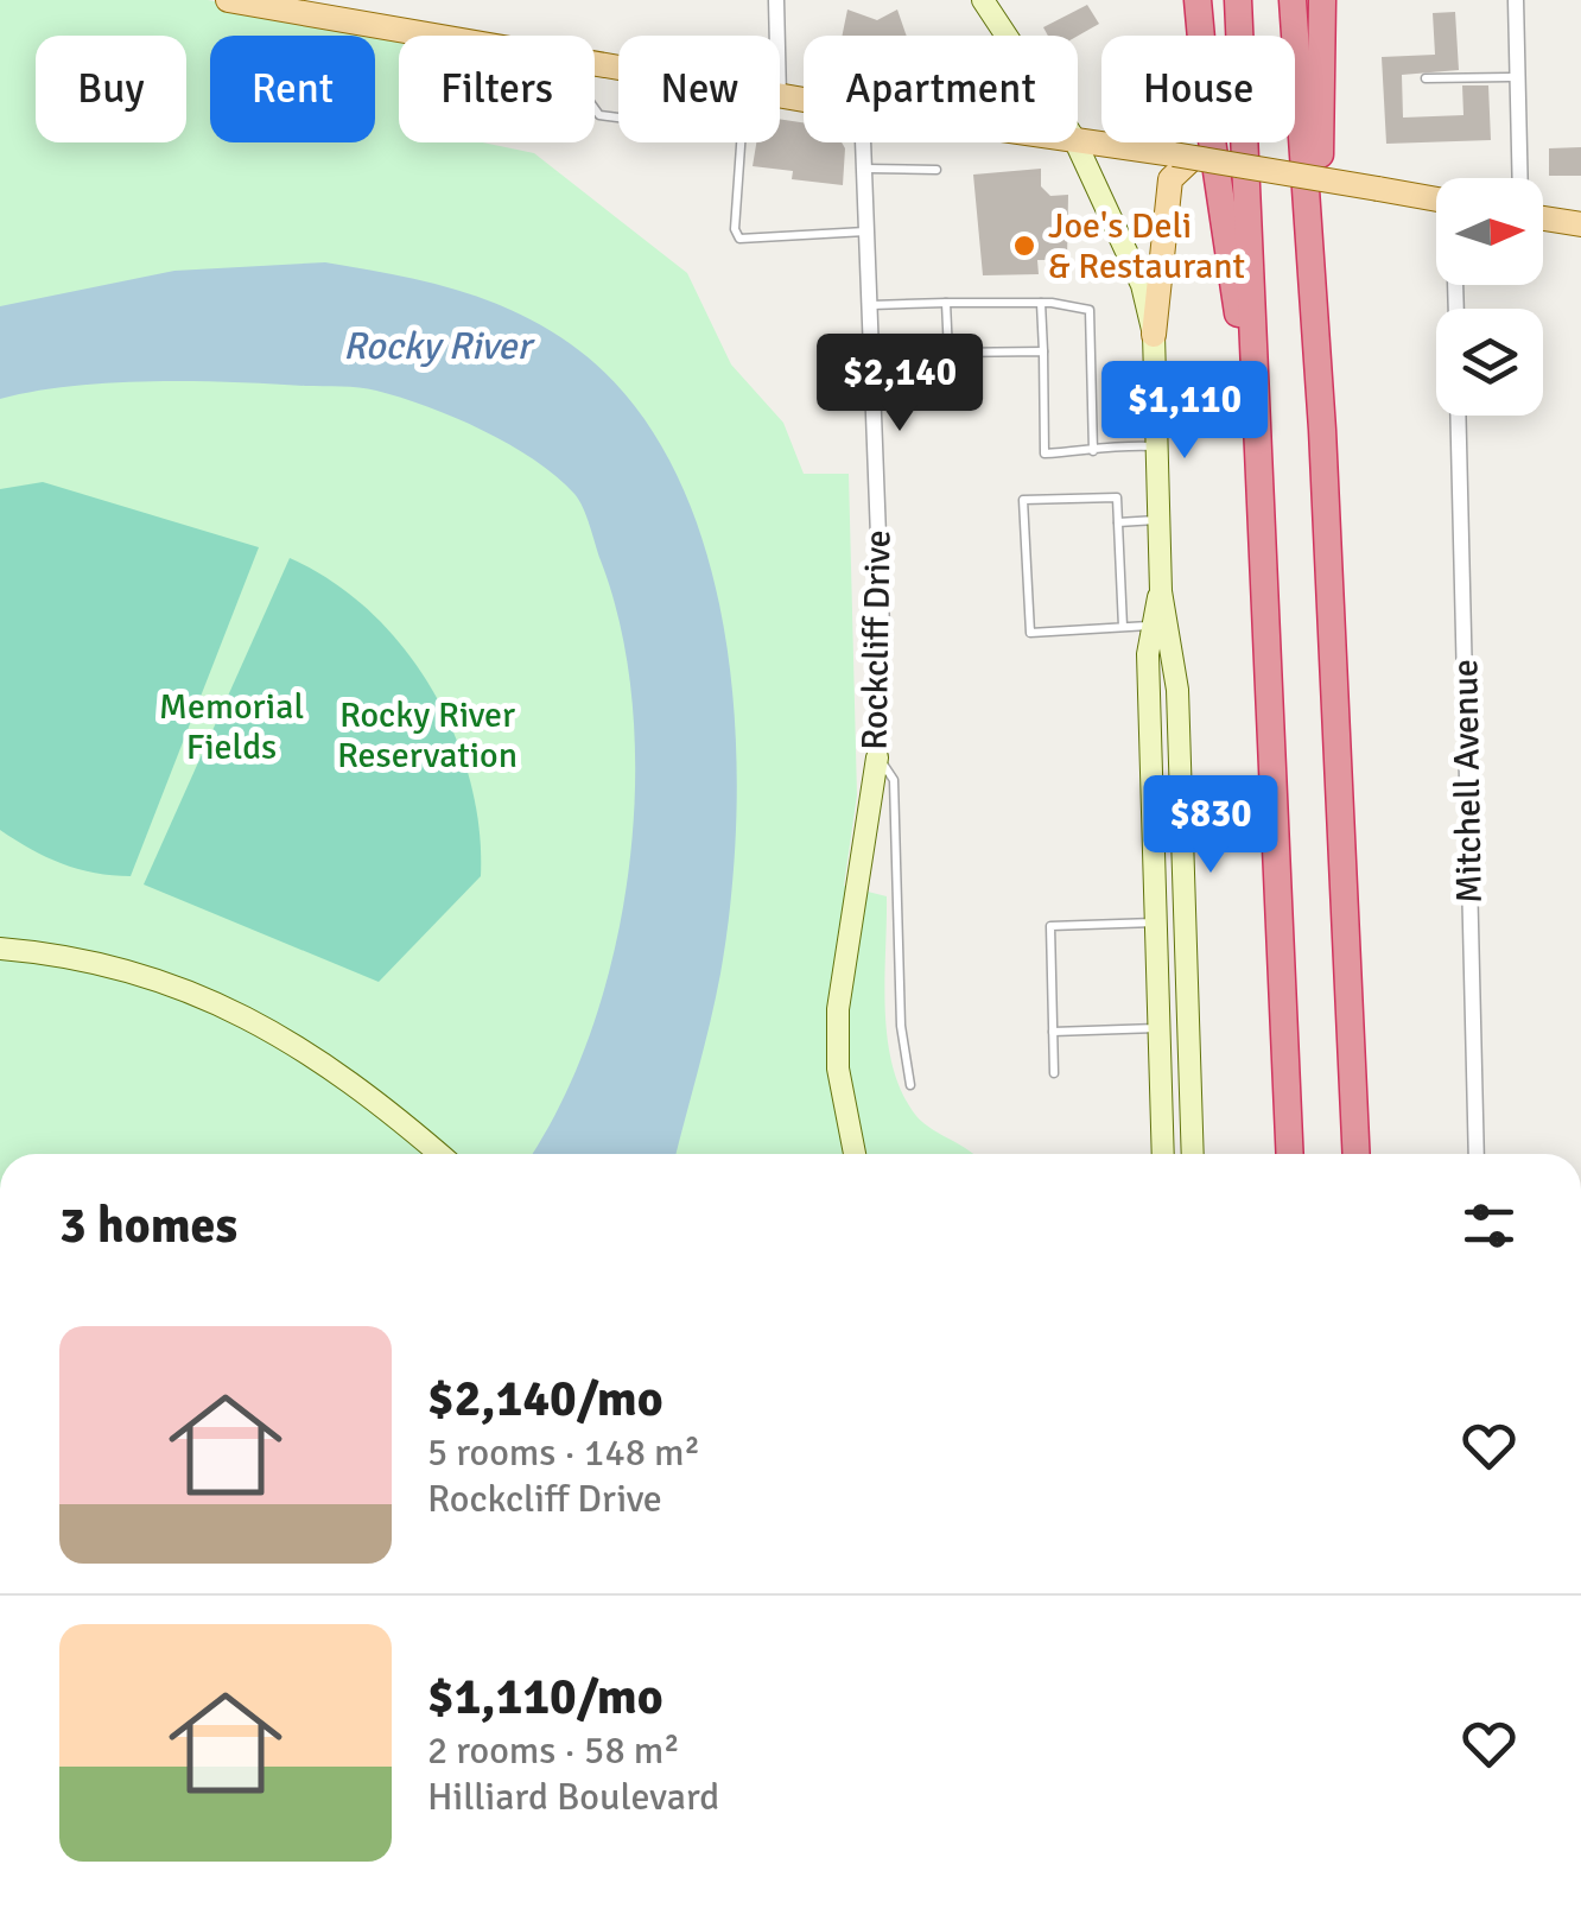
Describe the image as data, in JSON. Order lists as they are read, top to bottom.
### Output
{
  "streets": {
    "main road": ["Rockcliff Drive"],
    "street": ["Mitchell Avenue"]
  },
  "water": ["Rocky River"],
  "parks": ["Memorial Fields", "Rocky River Reservation"],
  "places": ["Joe's Deli & Restaurant"],
  "north": "right",
  "page": {
    "chip": [
      "Buy",
      "Rent",
      "Filters",
      "New",
      "Apartment",
      "House"
    ],
    "price": ["$2,140", "$1,110", "$830"],
    "heading": "3 homes",
    "list": [
      {
        "name": "$2,140/mo",
        "note": "5 rooms · 148 m² · Rockcliff Drive"
      },
      {
        "name": "$1,110/mo",
        "note": "2 rooms · 58 m² · Hilliard Boulevard"
      }
    ]
  }
}
